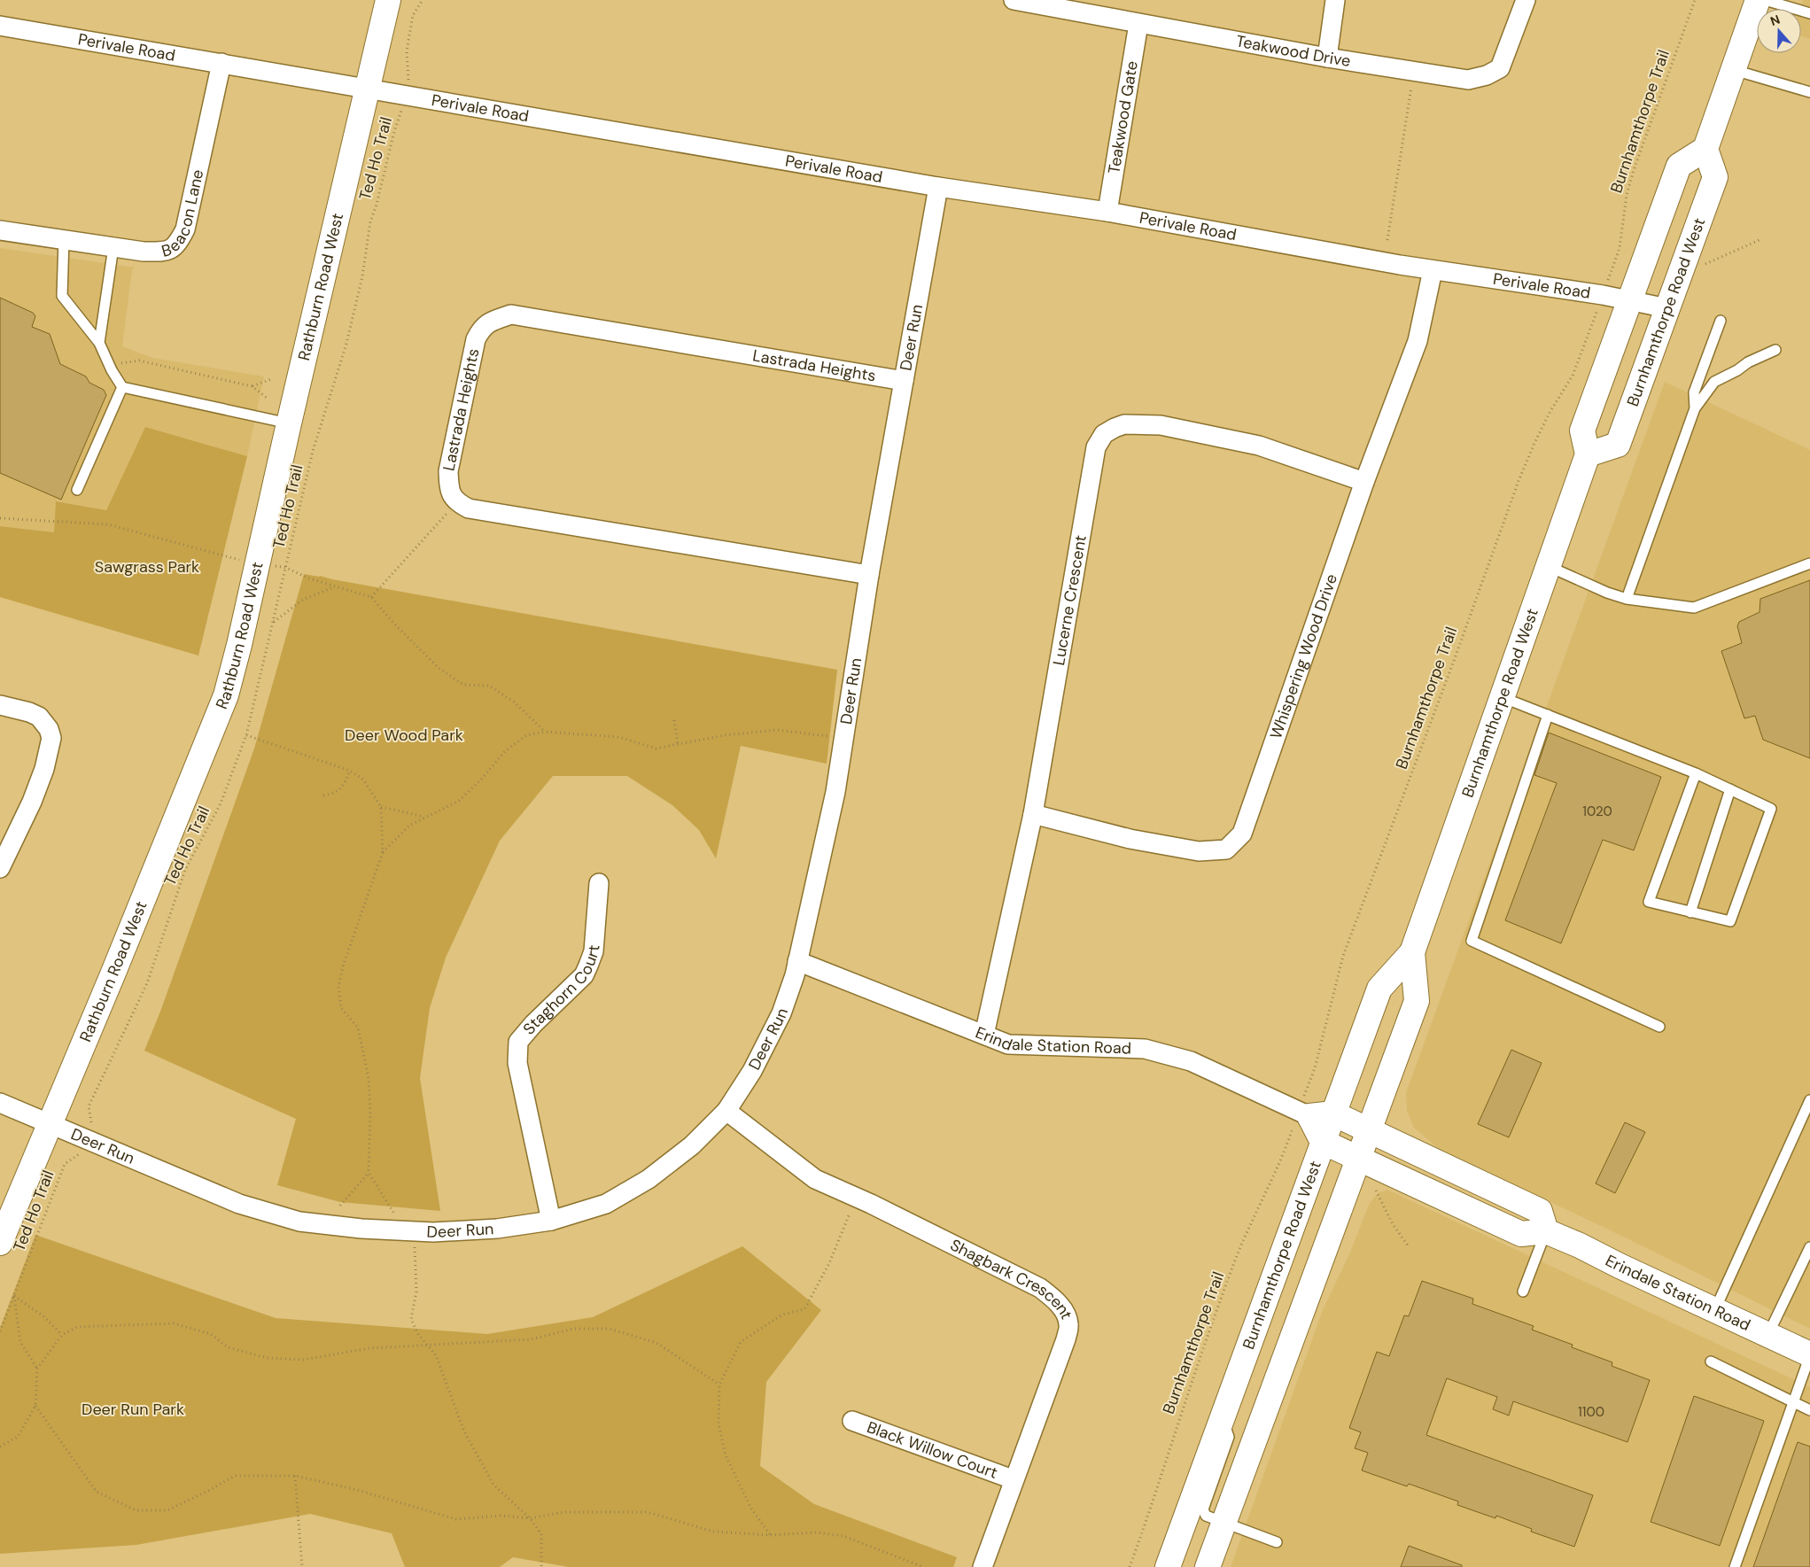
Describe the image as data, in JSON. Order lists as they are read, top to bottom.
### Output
{
  "streets": {
    "main road": ["Rathburn Road West", "Burnhamthorpe Road West", "Erindale Station Road"],
    "street": [
      "Perivale Road",
      "Teakwood Drive",
      "Teakwood Gate",
      "Beacon Lane",
      "Deer Run",
      "Lastrada Heights",
      "Lucerne Crescent",
      "Whispering Wood Drive",
      "Staghorn Court",
      "Shagbark Crescent",
      "Black Willow Court"
    ],
    "path": ["Burnhamthorpe Trail", "Ted Ho Trail"]
  },
  "crossings": [
    ["Perivale Road", "Teakwood Gate"],
    ["Perivale Road", "Beacon Lane"],
    ["Perivale Road", "Rathburn Road West"],
    ["Perivale Road", "Burnhamthorpe Road West"],
    ["Perivale Road", "Deer Run"],
    ["Perivale Road", "Whispering Wood Drive"],
    ["Teakwood Drive", "Teakwood Gate"],
    ["Rathburn Road West", "Deer Run"],
    ["Burnhamthorpe Road West", "Erindale Station Road"],
    ["Deer Run", "Lastrada Heights"],
    ["Deer Run", "Staghorn Court"],
    ["Deer Run", "Erindale Station Road"],
    ["Deer Run", "Shagbark Crescent"],
    ["Lucerne Crescent", "Whispering Wood Drive"],
    ["Lucerne Crescent", "Erindale Station Road"],
    ["Shagbark Crescent", "Black Willow Court"]
  ],
  "parks": ["Sawgrass Park", "Deer Wood Park", "Deer Run Park"],
  "house_numbers": ["1020", "1100"],
  "north": "top"
}
